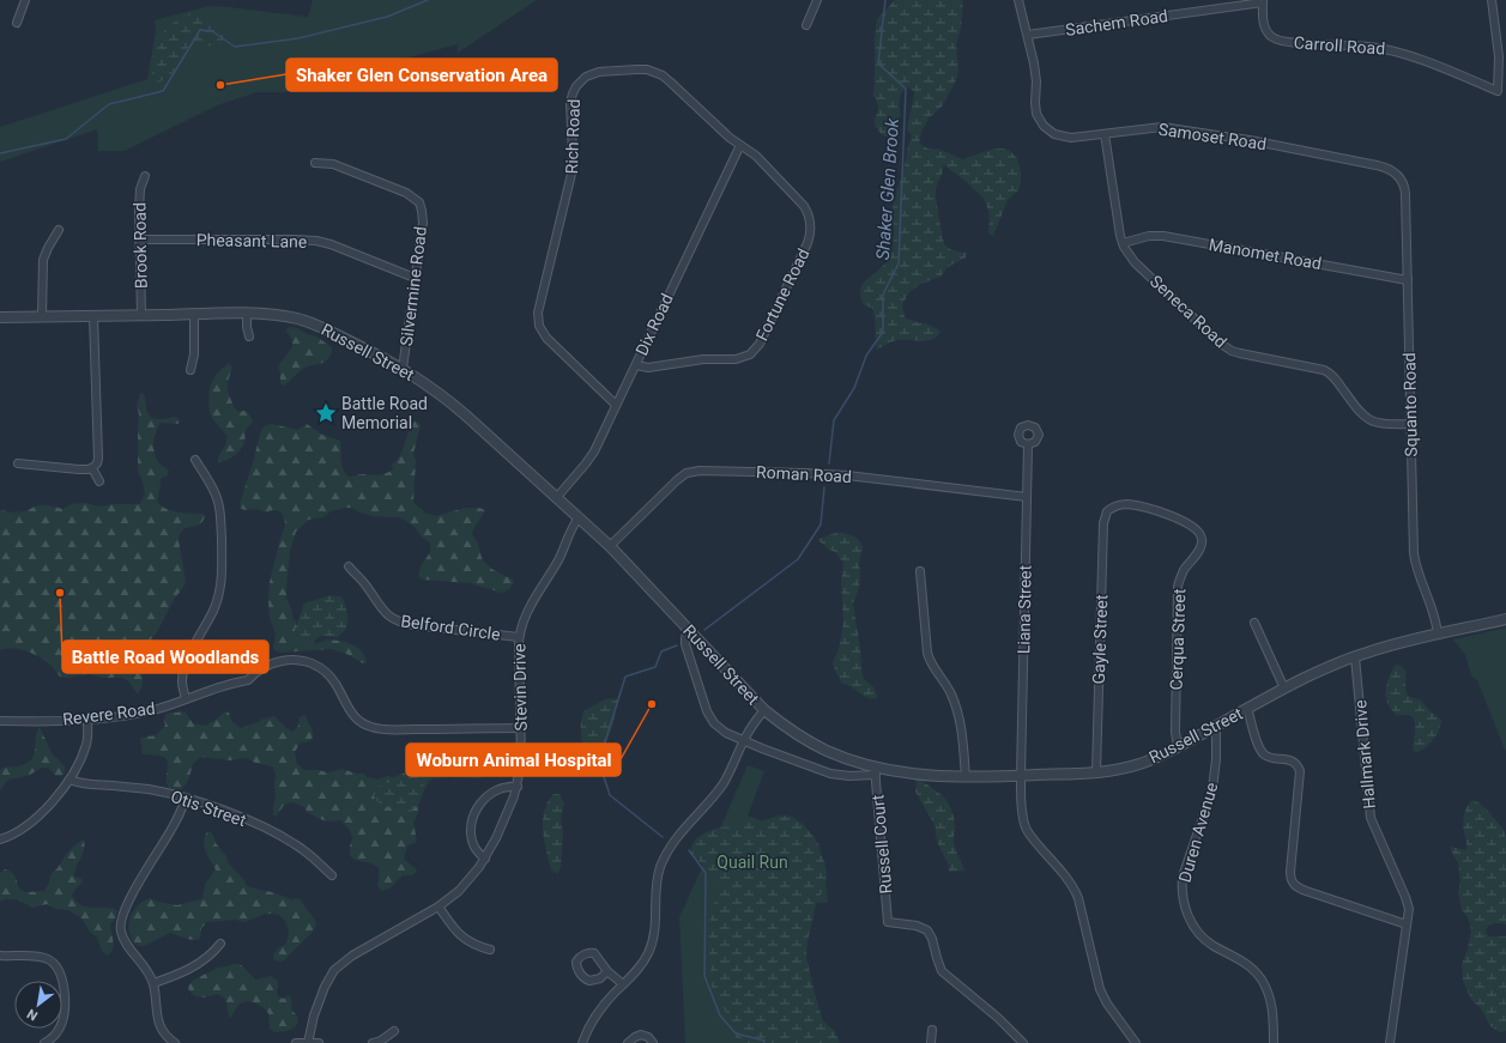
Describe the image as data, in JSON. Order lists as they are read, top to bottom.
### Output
{
  "streets": {
    "street": [
      "Sachem Road",
      "Carroll Road",
      "Rich Road",
      "Samoset Road",
      "Pheasant Lane",
      "Brook Road",
      "Manomet Road",
      "Silvermine Road",
      "Fortune Road",
      "Seneca Road",
      "Dix Road",
      "Russell Street",
      "Squanto Road",
      "Roman Road",
      "Liana Street",
      "Belford Circle",
      "Gayle Street",
      "Cerqua Street",
      "Stevin Drive",
      "Revere Road",
      "Hallmark Drive",
      "Otis Street",
      "Duren Avenue",
      "Russell Court"
    ]
  },
  "crossings": [
    ["Sachem Road", "Carroll Road"],
    ["Sachem Road", "Samoset Road"],
    ["Rich Road", "Fortune Road"],
    ["Rich Road", "Dix Road"],
    ["Samoset Road", "Seneca Road"],
    ["Samoset Road", "Squanto Road"],
    ["Pheasant Lane", "Brook Road"],
    ["Pheasant Lane", "Silvermine Road"],
    ["Brook Road", "Russell Street"],
    ["Manomet Road", "Seneca Road"],
    ["Manomet Road", "Squanto Road"],
    ["Silvermine Road", "Russell Street"],
    ["Fortune Road", "Dix Road"],
    ["Seneca Road", "Squanto Road"],
    ["Dix Road", "Russell Street"],
    ["Russell Street", "Squanto Road"],
    ["Russell Street", "Roman Road"],
    ["Russell Street", "Liana Street"],
    ["Russell Street", "Gayle Street"],
    ["Russell Street", "Cerqua Street"],
    ["Russell Street", "Stevin Drive"],
    ["Russell Street", "Hallmark Drive"],
    ["Russell Street", "Duren Avenue"],
    ["Russell Street", "Russell Court"],
    ["Roman Road", "Liana Street"],
    ["Belford Circle", "Stevin Drive"],
    ["Gayle Street", "Cerqua Street"],
    ["Stevin Drive", "Revere Road"]
  ],
  "water": ["Shaker Glen Brook"],
  "parks": ["Quail Run"],
  "places": {
    "other": ["Shaker Glen Conservation Area", "Battle Road Woodlands", "Woburn Animal Hospital"],
    "place": ["Battle Road Memorial"]
  },
  "north": "bottom left"
}
